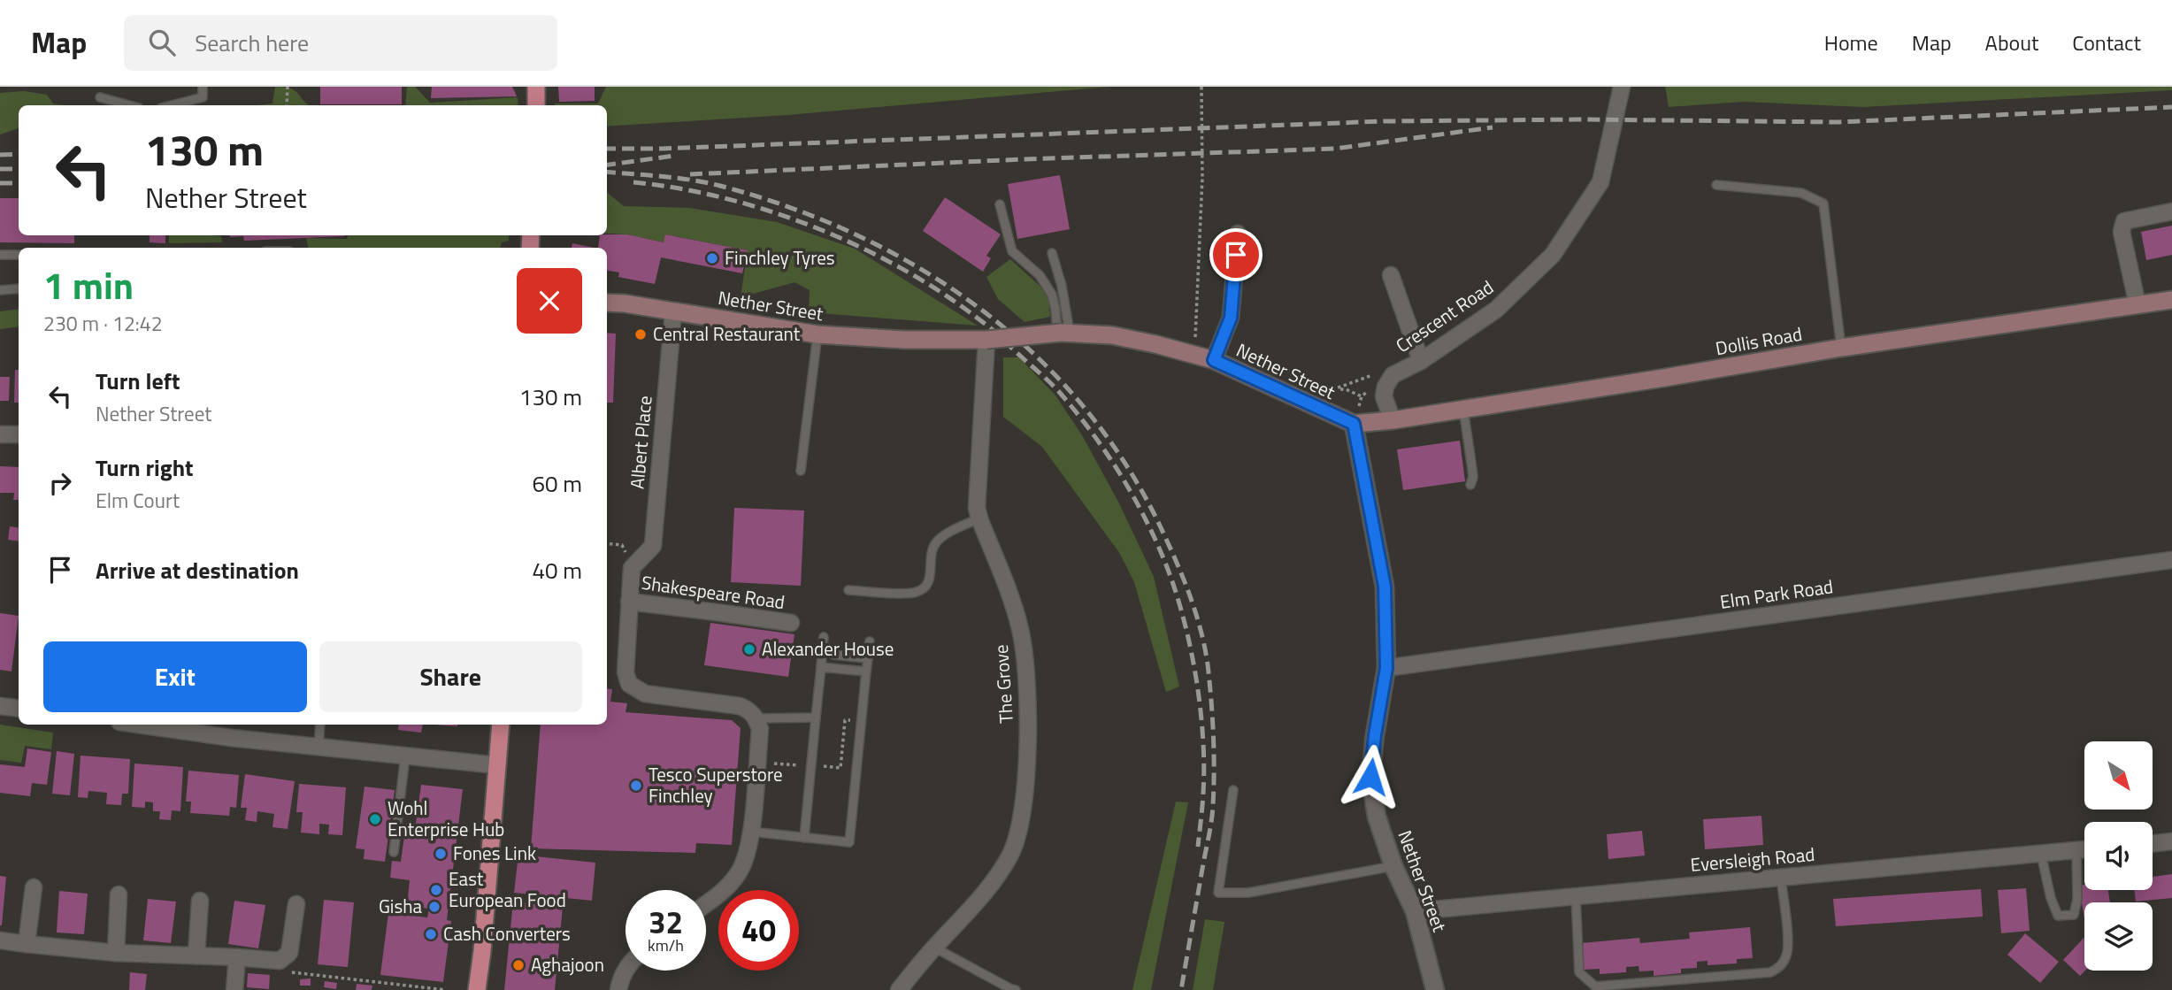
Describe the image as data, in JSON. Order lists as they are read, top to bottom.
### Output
{
  "streets": {
    "main road": ["Nether Street", "Dollis Road"],
    "street": [
      "Crescent Road",
      "Albert Place",
      "Shakespeare Road",
      "Elm Park Road",
      "The Grove",
      "Eversleigh Road"
    ]
  },
  "crossings": [
    ["Nether Street", "Dollis Road"],
    ["Nether Street", "Albert Place"],
    ["Nether Street", "Elm Park Road"],
    ["Nether Street", "The Grove"],
    ["Nether Street", "Eversleigh Road"],
    ["Crescent Road", "Dollis Road"]
  ],
  "places": [
    "Finchley Tyres",
    "Central Restaurant",
    "Alexander House",
    "Tesco Superstore Finchley",
    "Wohl Enterprise Hub",
    "Fones Link",
    "East European Food",
    "Gisha",
    "Cash Converters",
    "Aghajoon"
  ],
  "north": "bottom right",
  "page": {
    "header": "Map",
    "search": "Search here",
    "nav": [
      "Home",
      "Map",
      "About",
      "Contact"
    ],
    "turn": ["130 m", "Nether Street"],
    "heading": ["1 min", "230 m · 12:42"],
    "list": [
      {
        "name": "Turn left",
        "note": "Nether Street",
        "value": "130 m"
      },
      {
        "name": "Turn right",
        "note": "Elm Court",
        "value": "60 m"
      },
      {
        "name": "Arrive at destination",
        "value": "40 m"
      }
    ],
    "buttons": ["Exit", "Share"],
    "speed": "32 km/h",
    "limit": "40"
  }
}
